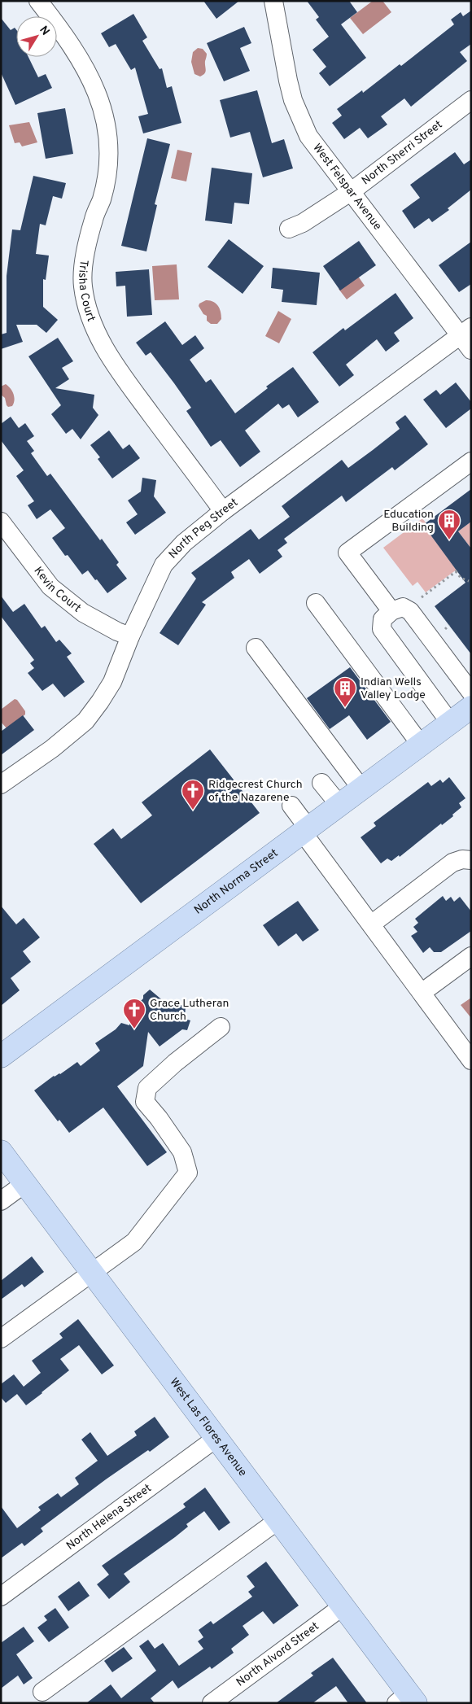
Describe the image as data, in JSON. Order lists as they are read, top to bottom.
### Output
{
  "streets": {
    "main road": ["North Norma Street", "West Las Flores Avenue"],
    "street": [
      "North Sherri Street",
      "West Felspar Avenue",
      "Trisha Court",
      "North Peg Street",
      "Kevin Court",
      "North Helena Street",
      "North Alvord Street"
    ]
  },
  "crossings": [
    ["North Sherri Street", "West Felspar Avenue"],
    ["West Felspar Avenue", "North Peg Street"],
    ["Trisha Court", "North Peg Street"],
    ["North Peg Street", "Kevin Court"],
    ["West Las Flores Avenue", "North Helena Street"],
    ["West Las Flores Avenue", "North Alvord Street"]
  ],
  "places": {
    "building": ["Education Building", "Indian Wells Valley Lodge"],
    "church": ["Ridgecrest Church of the Nazarene", "Grace Lutheran Church"]
  },
  "north": "top right"
}
